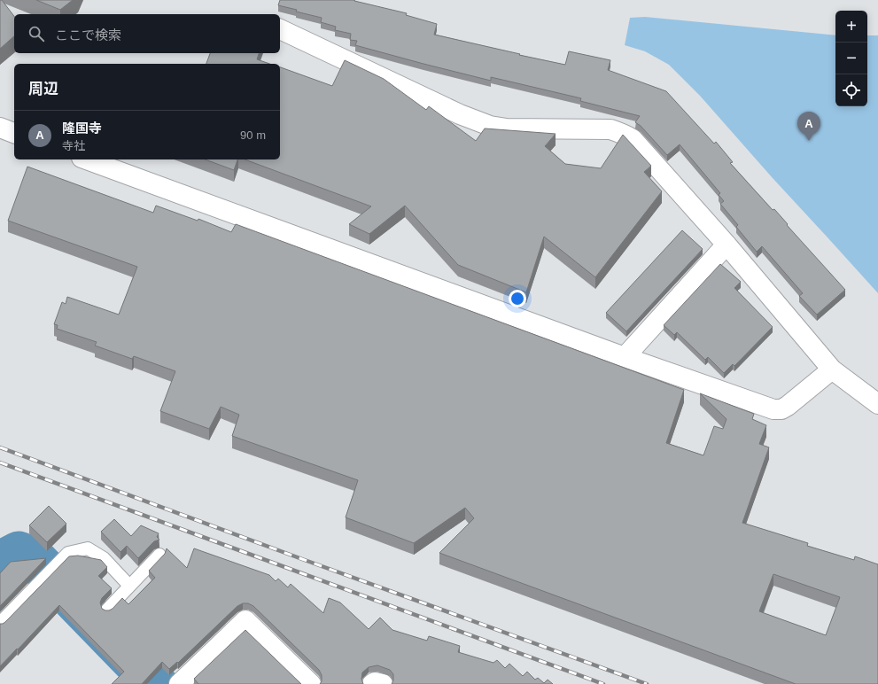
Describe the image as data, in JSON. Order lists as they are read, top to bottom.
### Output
{
  "page": {
    "map_buttons": ["+", "−"],
    "search": "ここで検索",
    "heading": "周辺",
    "list": [
      {
        "mark": "A",
        "name": "隆国寺",
        "note": "寺社",
        "value": "90 m"
      }
    ],
    "pins": "A"
  }
}
